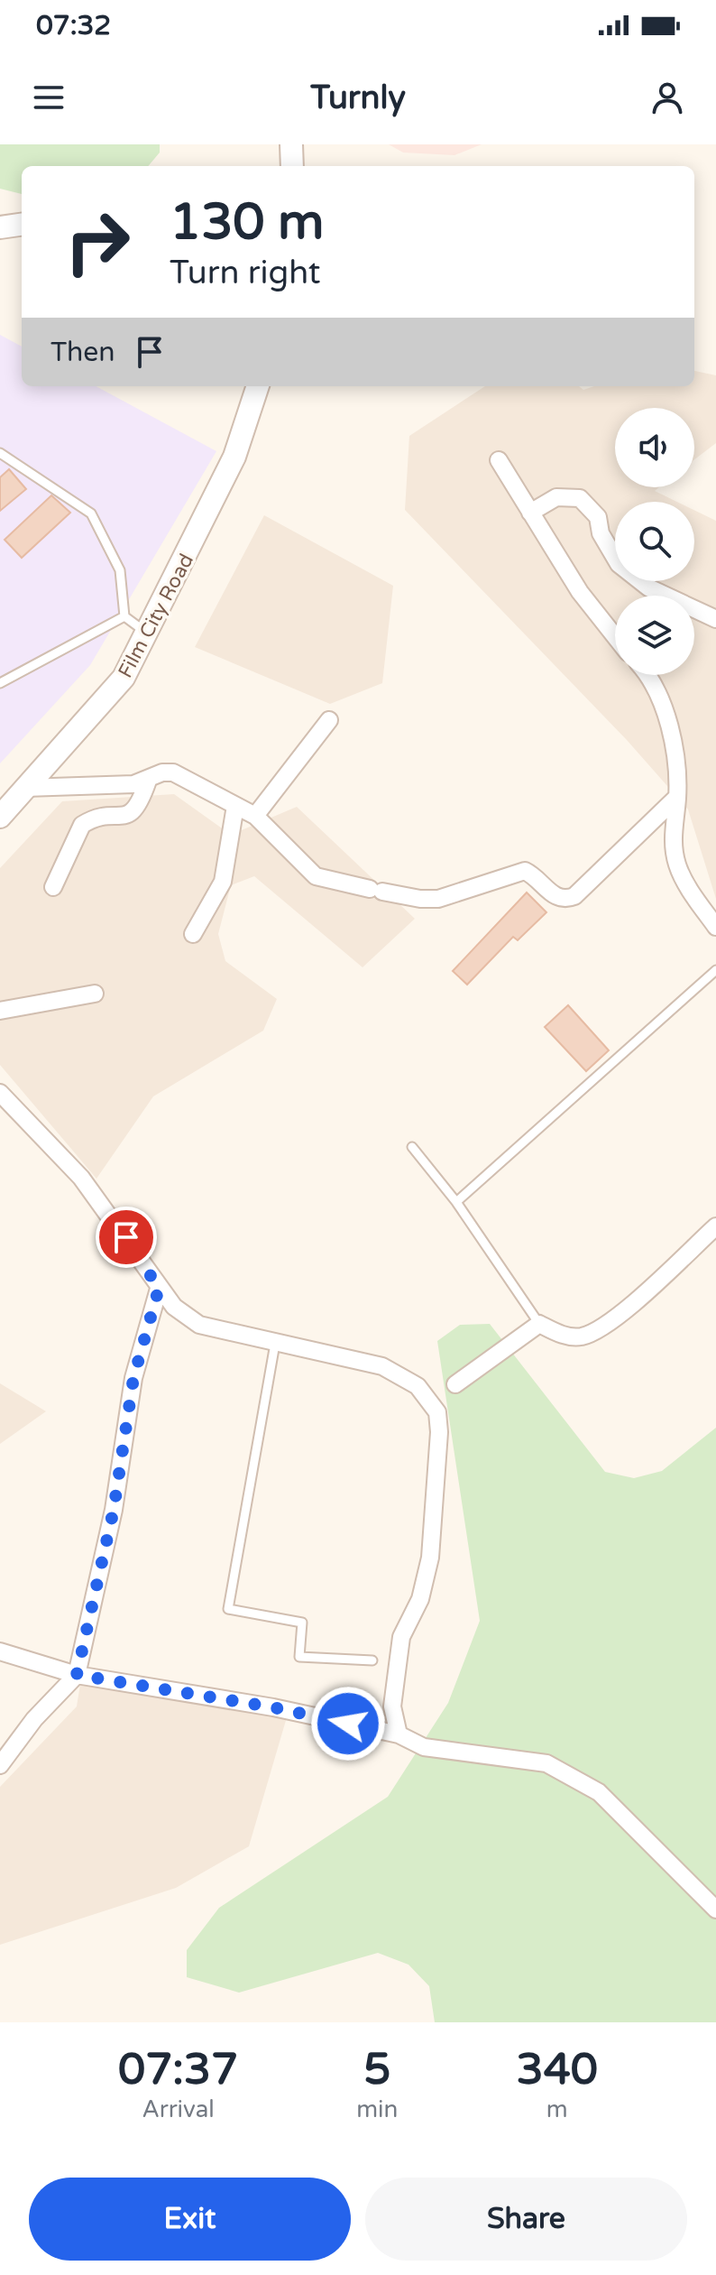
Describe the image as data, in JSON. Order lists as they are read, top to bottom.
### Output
{
  "streets": {
    "street": ["Film City Road"]
  },
  "page": {
    "status": "07:32",
    "header": "Turnly",
    "turn": ["130 m", "Turn right"],
    "then": "Then",
    "eta": [
      "07:37",
      "Arrival",
      "5",
      "min",
      "340",
      "m"
    ],
    "buttons": ["Exit", "Share"]
  }
}
